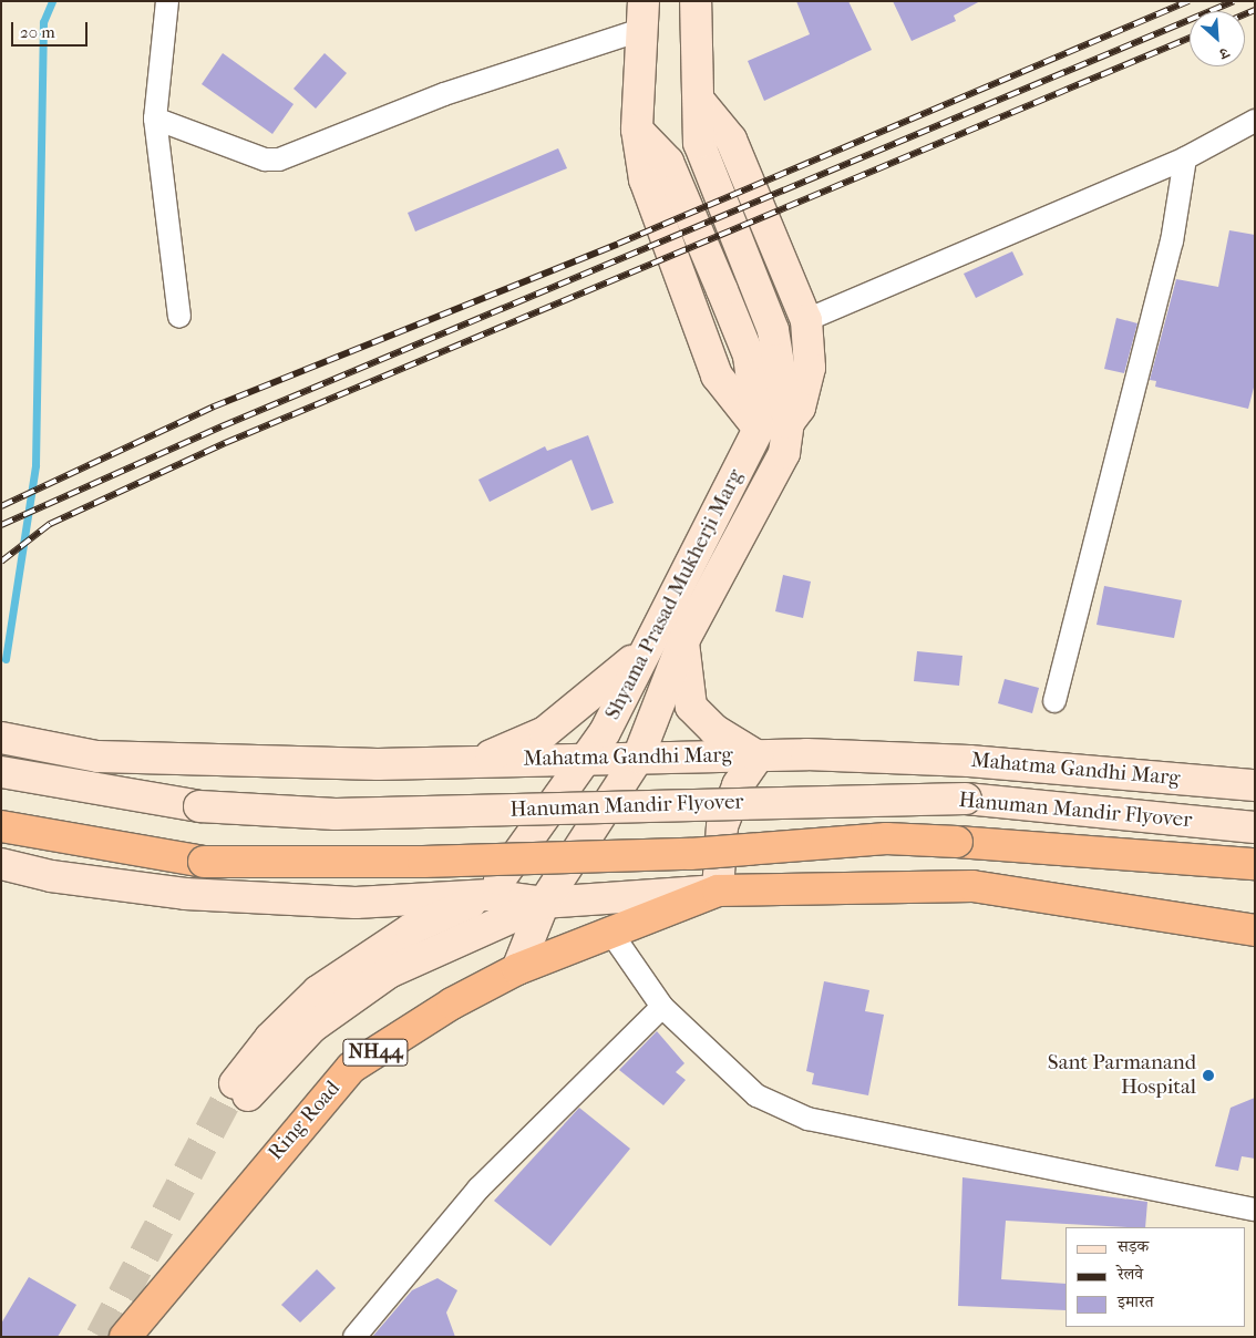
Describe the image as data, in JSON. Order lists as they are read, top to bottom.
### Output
{
  "streets": {
    "highway": ["Hanuman Mandir Flyover", "NH44", "Ring Road"],
    "street": ["Shyama Prasad Mukherji Marg", "Mahatma Gandhi Marg"]
  },
  "crossings": [
    ["Shyama Prasad Mukherji Marg", "Mahatma Gandhi Marg"],
    ["Shyama Prasad Mukherji Marg", "Ring Road"]
  ],
  "places": ["Sant Parmanand Hospital"],
  "legend": ["सड़क", "रेलवे", "इमारत"],
  "scale_bar": "20 m",
  "north": "bottom right"
}
